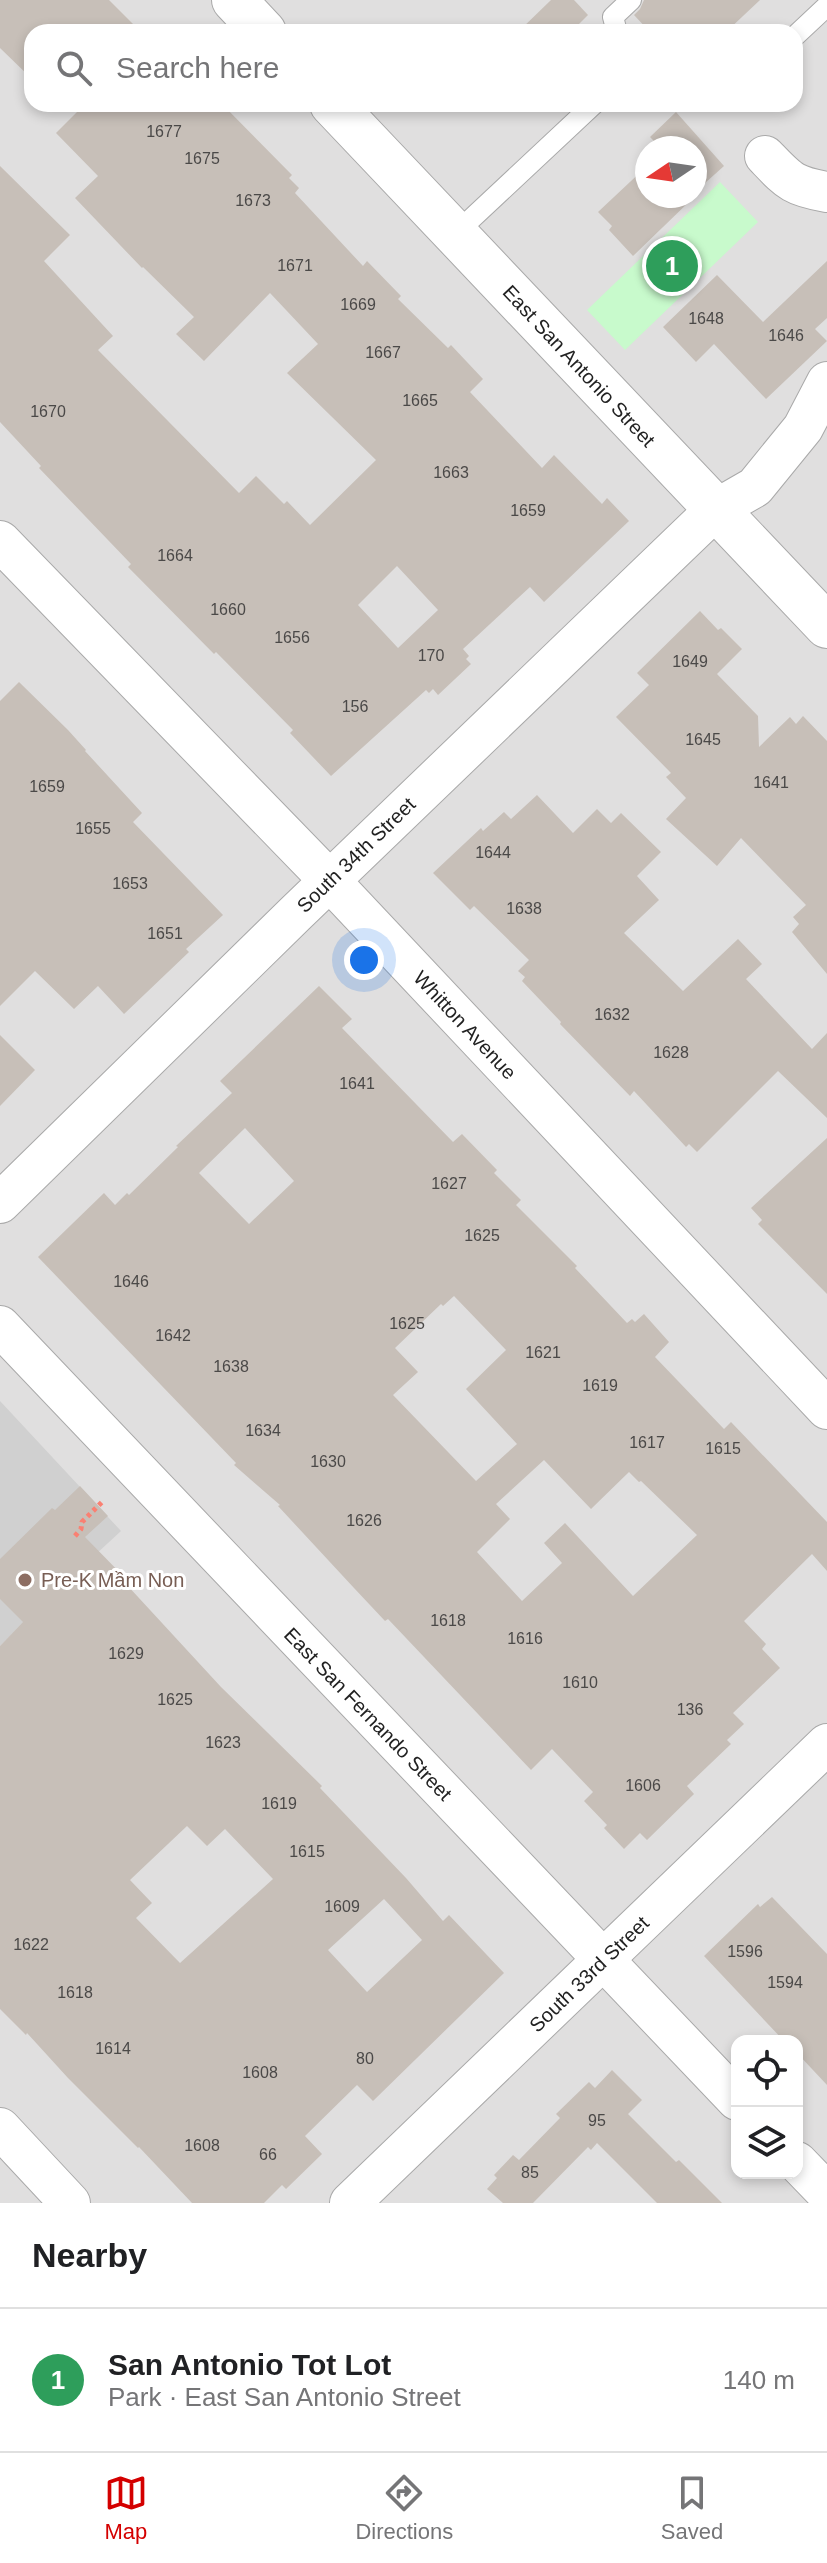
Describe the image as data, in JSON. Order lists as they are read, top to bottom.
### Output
{
  "streets": {
    "street": [
      "East San Antonio Street",
      "South 34th Street",
      "Whitton Avenue",
      "East San Fernando Street",
      "South 33rd Street"
    ]
  },
  "crossings": [
    ["East San Antonio Street", "South 34th Street"],
    ["South 34th Street", "Whitton Avenue"],
    ["East San Fernando Street", "South 33rd Street"]
  ],
  "places": ["Pre-K Mầm Non"],
  "house_numbers": [
    "1677",
    "1675",
    "1673",
    "1671",
    "1669",
    "1648",
    "1646",
    "1667",
    "1665",
    "1670",
    "1663",
    "1659",
    "1664",
    "1660",
    "1656",
    "170",
    "1649",
    "156",
    "1645",
    "1641",
    "1659",
    "1655",
    "1644",
    "1653",
    "1638",
    "1651",
    "1632",
    "1628",
    "1641",
    "1627",
    "1625",
    "1646",
    "1625",
    "1642",
    "1621",
    "1638",
    "1619",
    "1634",
    "1617",
    "1615",
    "1630",
    "1626",
    "1618",
    "1616",
    "1629",
    "1610",
    "1625",
    "136",
    "1623",
    "1606",
    "1619",
    "1615",
    "1609",
    "1622",
    "1596",
    "1594",
    "1618",
    "1614",
    "80",
    "1608",
    "95",
    "1608",
    "66",
    "85"
  ],
  "north": "left",
  "page": {
    "search": "Search here",
    "pins": "1",
    "heading": "Nearby",
    "list": [
      {
        "mark": "1",
        "name": "San Antonio Tot Lot",
        "note": "Park · East San Antonio Street",
        "value": "140 m"
      }
    ],
    "nav": ["Map", "Directions", "Saved"]
  }
}
